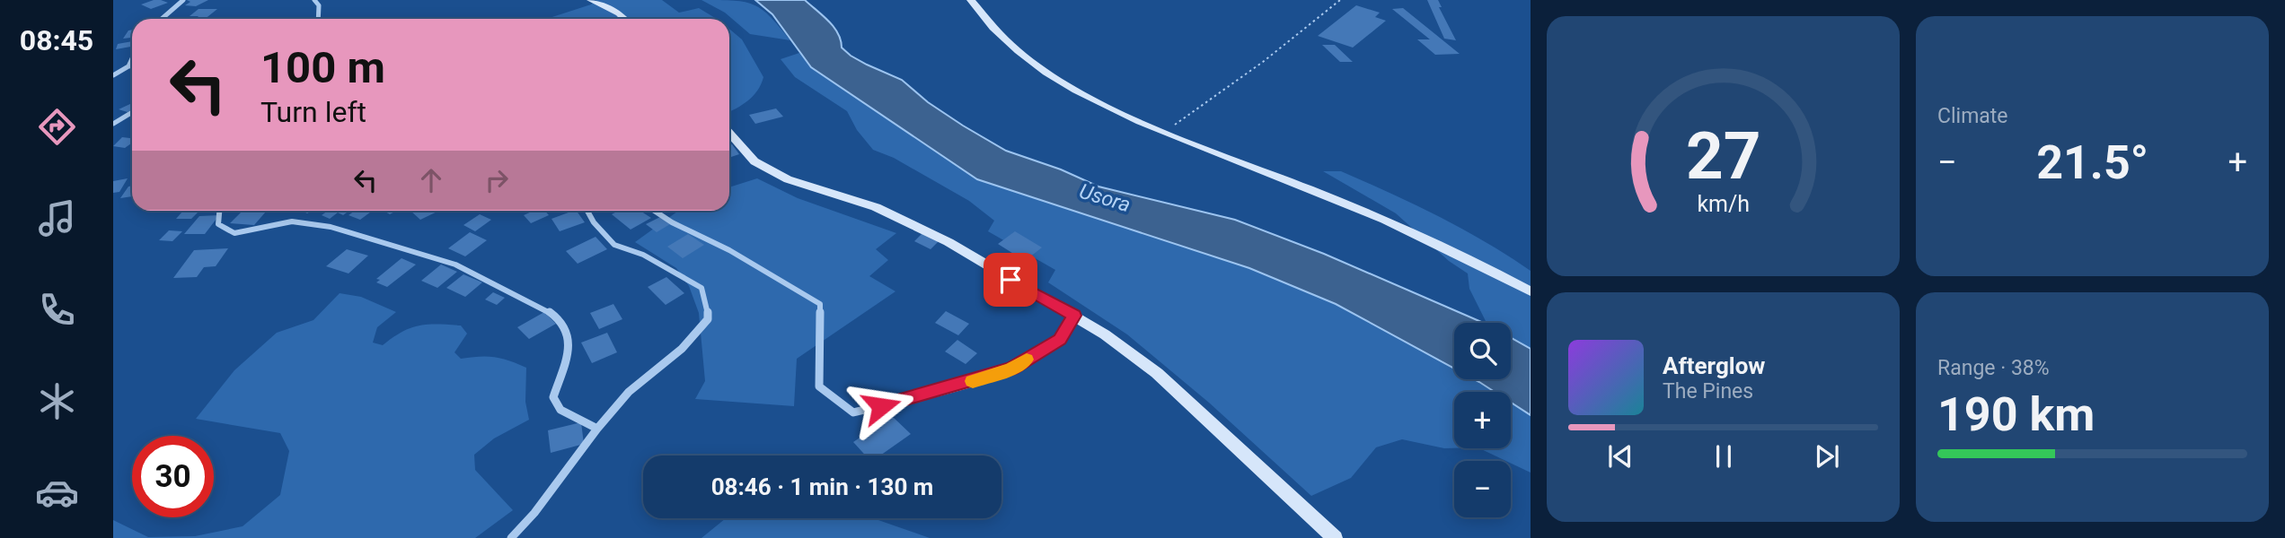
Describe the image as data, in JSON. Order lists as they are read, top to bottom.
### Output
{
  "water": ["Usora"],
  "page": {
    "tabs": "08:45",
    "tile": [
      "Climate",
      ["Range · 38%", "190 km"]
    ],
    "turn": ["100 m", "Turn left"],
    "heat": ["−", "21.5°", "+"],
    "map_buttons": ["+", "−"],
    "song": ["Afterglow", "The Pines"],
    "limit": "30",
    "trip": "08:46 · 1 min · 130 m",
    "gauge": ["27", "km/h"]
  }
}
